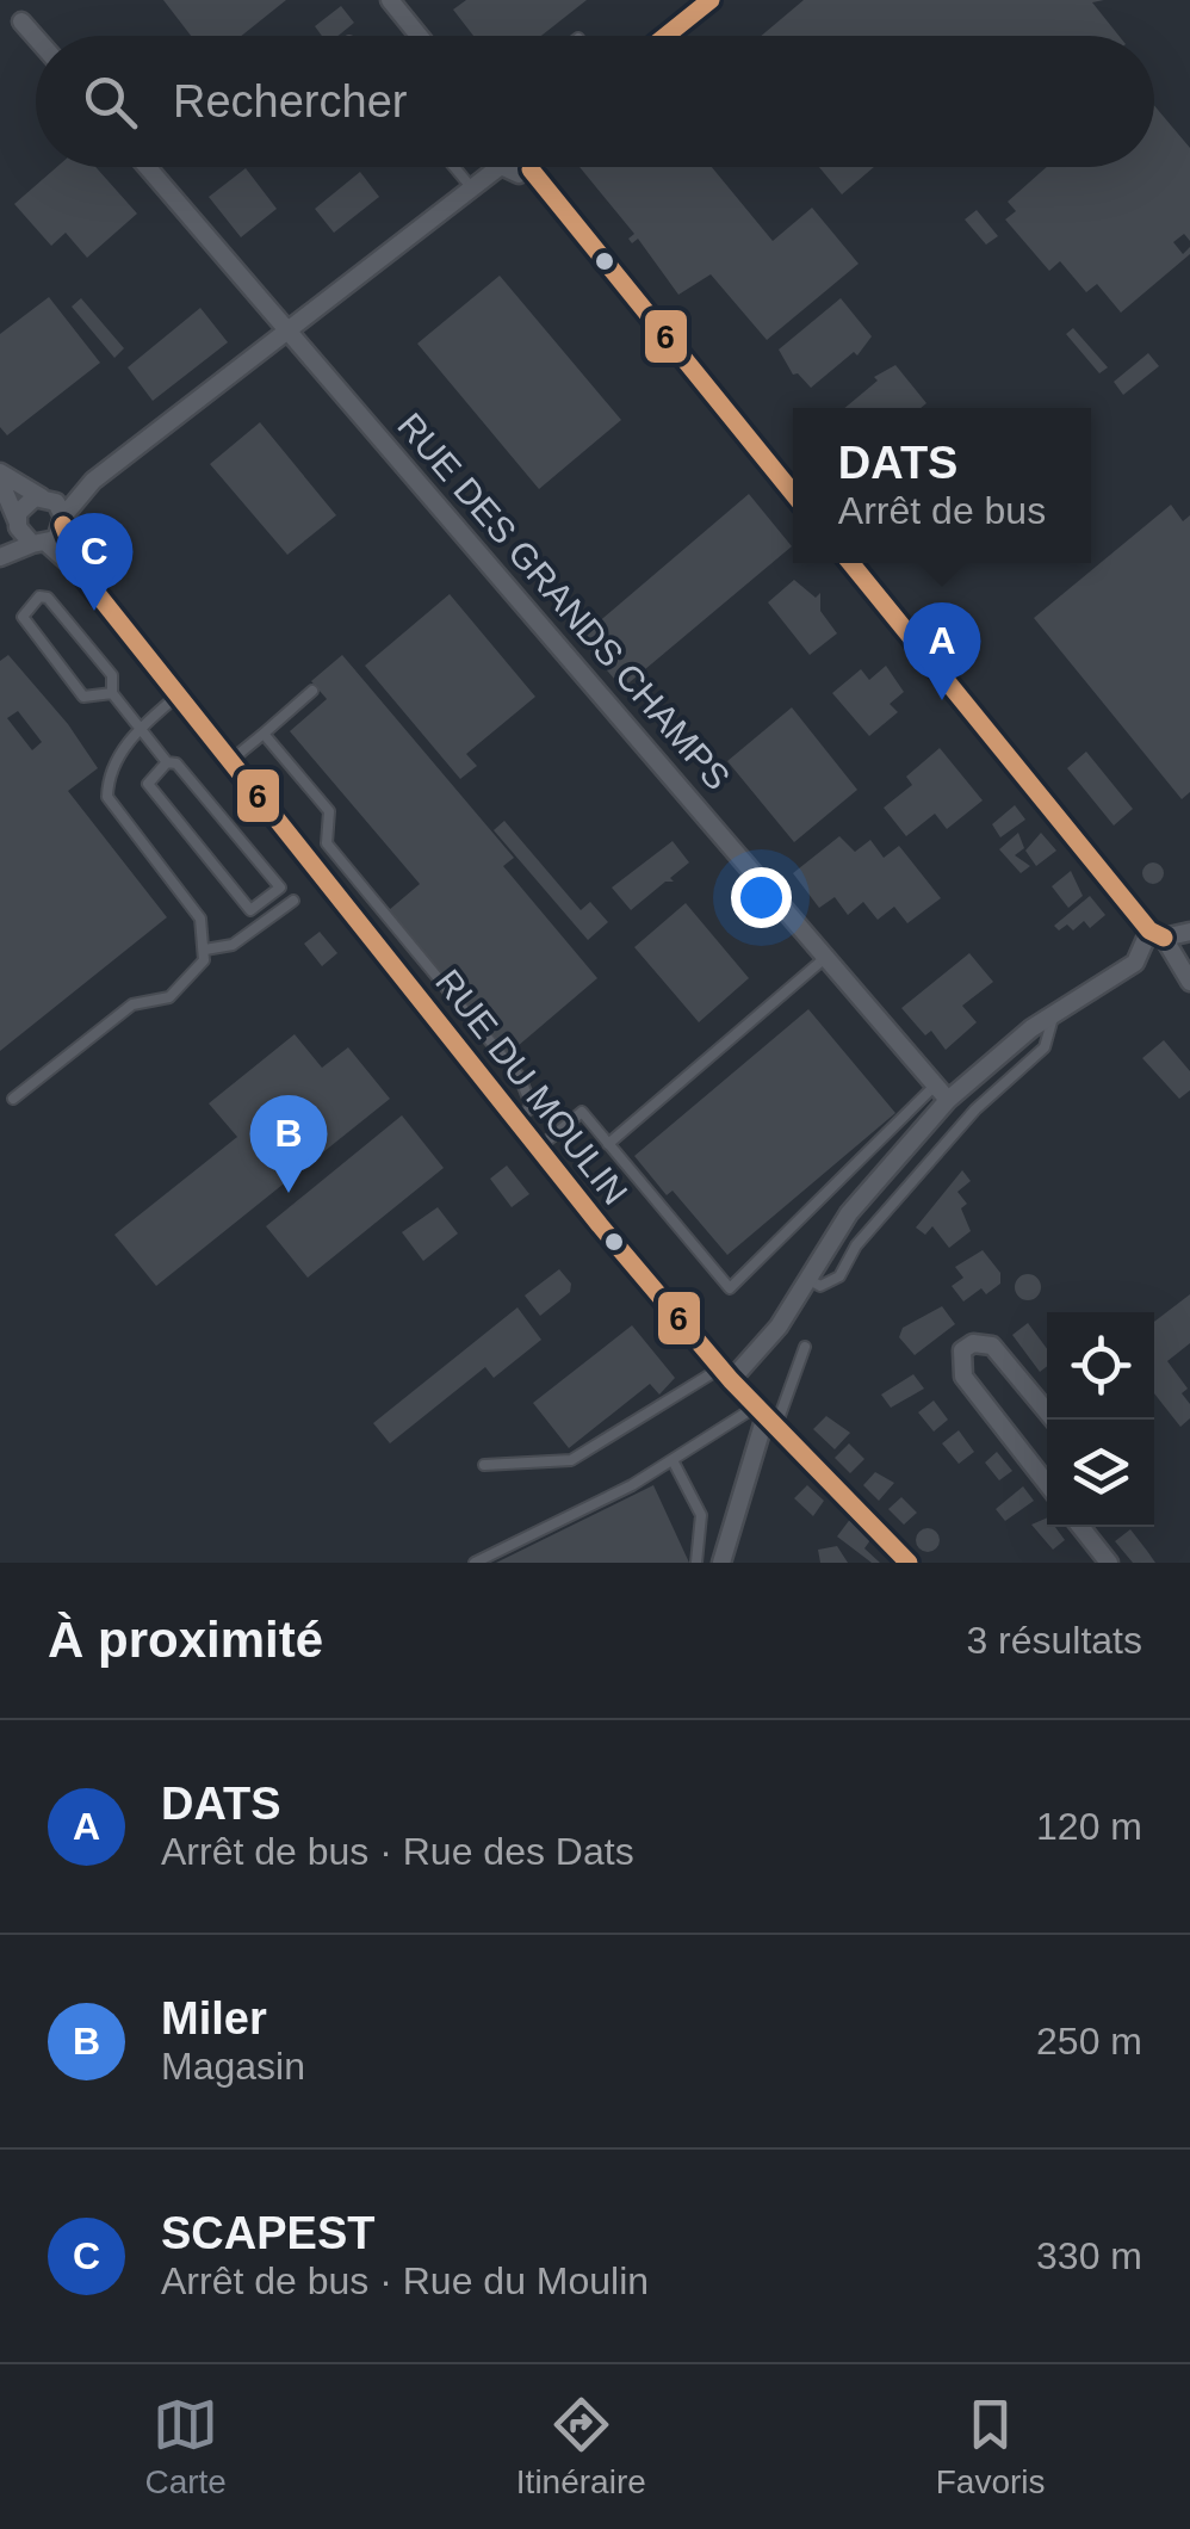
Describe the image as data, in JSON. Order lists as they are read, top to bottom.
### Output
{
  "streets": {
    "street": ["RUE DES GRANDS CHAMPS", "RUE DU MOULIN"]
  },
  "lines": ["transit line 6"],
  "page": {
    "search": "Rechercher",
    "popup": ["DATS", "Arrêt de bus"],
    "pins": ["C", "A", "B"],
    "heading": ["À proximité", "3 résultats"],
    "list": [
      {
        "mark": "A",
        "name": "DATS",
        "note": "Arrêt de bus · Rue des Dats",
        "value": "120 m"
      },
      {
        "mark": "B",
        "name": "Miler",
        "note": "Magasin",
        "value": "250 m"
      },
      {
        "mark": "C",
        "name": "SCAPEST",
        "note": "Arrêt de bus · Rue du Moulin",
        "value": "330 m"
      }
    ],
    "nav": ["Carte", "Itinéraire", "Favoris"]
  }
}
